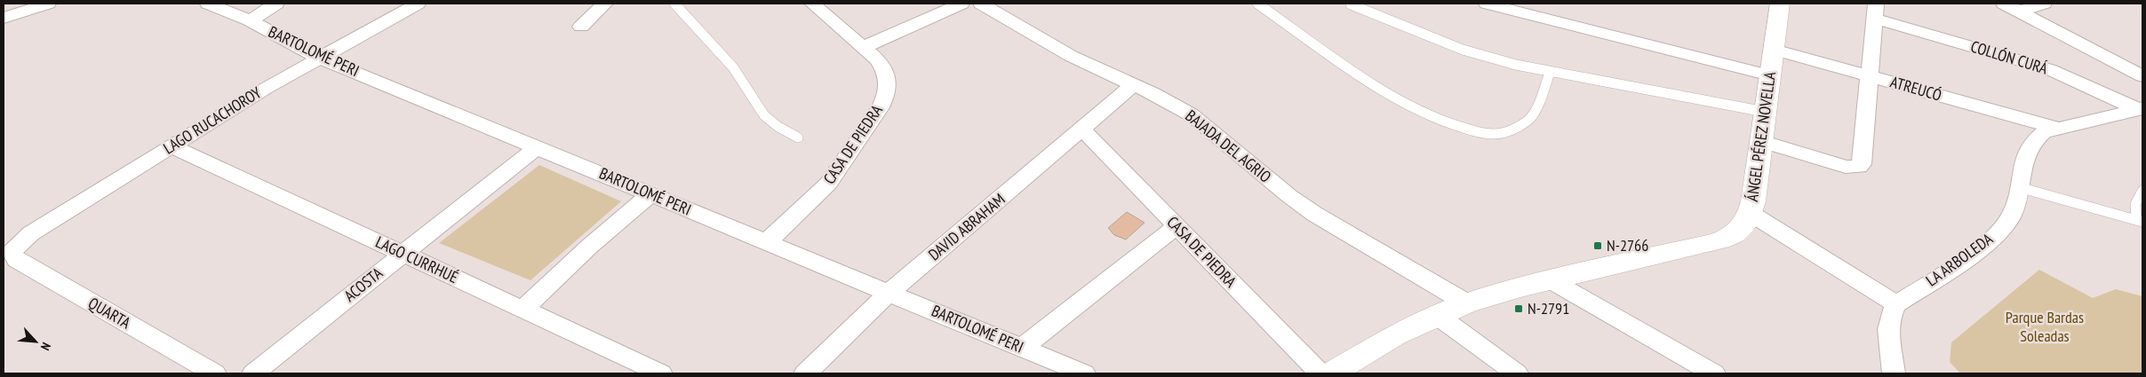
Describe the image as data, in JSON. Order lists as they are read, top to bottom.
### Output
{
  "streets": {
    "main road": ["ÁNGEL PÉREZ NOVELLA"],
    "street": [
      "BARTOLOMÉ PERI",
      "COLLÓN CURÁ",
      "ATREUCÓ",
      "LAGO RUCACHOROY",
      "CASA DE PIEDRA",
      "BAJADA DEL AGRIO",
      "DAVID ABRAHAM",
      "LAGO CURRHUÉ",
      "LA ARBOLEDA",
      "ACOSTA",
      "QUARTA"
    ]
  },
  "crossings": [
    ["BARTOLOMÉ PERI", "LAGO RUCACHOROY"],
    ["BARTOLOMÉ PERI", "CASA DE PIEDRA"],
    ["BARTOLOMÉ PERI", "DAVID ABRAHAM"],
    ["BARTOLOMÉ PERI", "ACOSTA"],
    ["COLLÓN CURÁ", "LA ARBOLEDA"],
    ["ATREUCÓ", "ÁNGEL PÉREZ NOVELLA"],
    ["ATREUCÓ", "LA ARBOLEDA"],
    ["LAGO RUCACHOROY", "LAGO CURRHUÉ"],
    ["LAGO RUCACHOROY", "QUARTA"],
    ["ÁNGEL PÉREZ NOVELLA", "BAJADA DEL AGRIO"],
    ["CASA DE PIEDRA", "DAVID ABRAHAM"],
    ["BAJADA DEL AGRIO", "DAVID ABRAHAM"],
    ["LAGO CURRHUÉ", "ACOSTA"]
  ],
  "parks": ["Parque Bardas Soleadas"],
  "places": {
    "transit": ["N-2766", "N-2791"]
  },
  "north": "bottom right"
}
